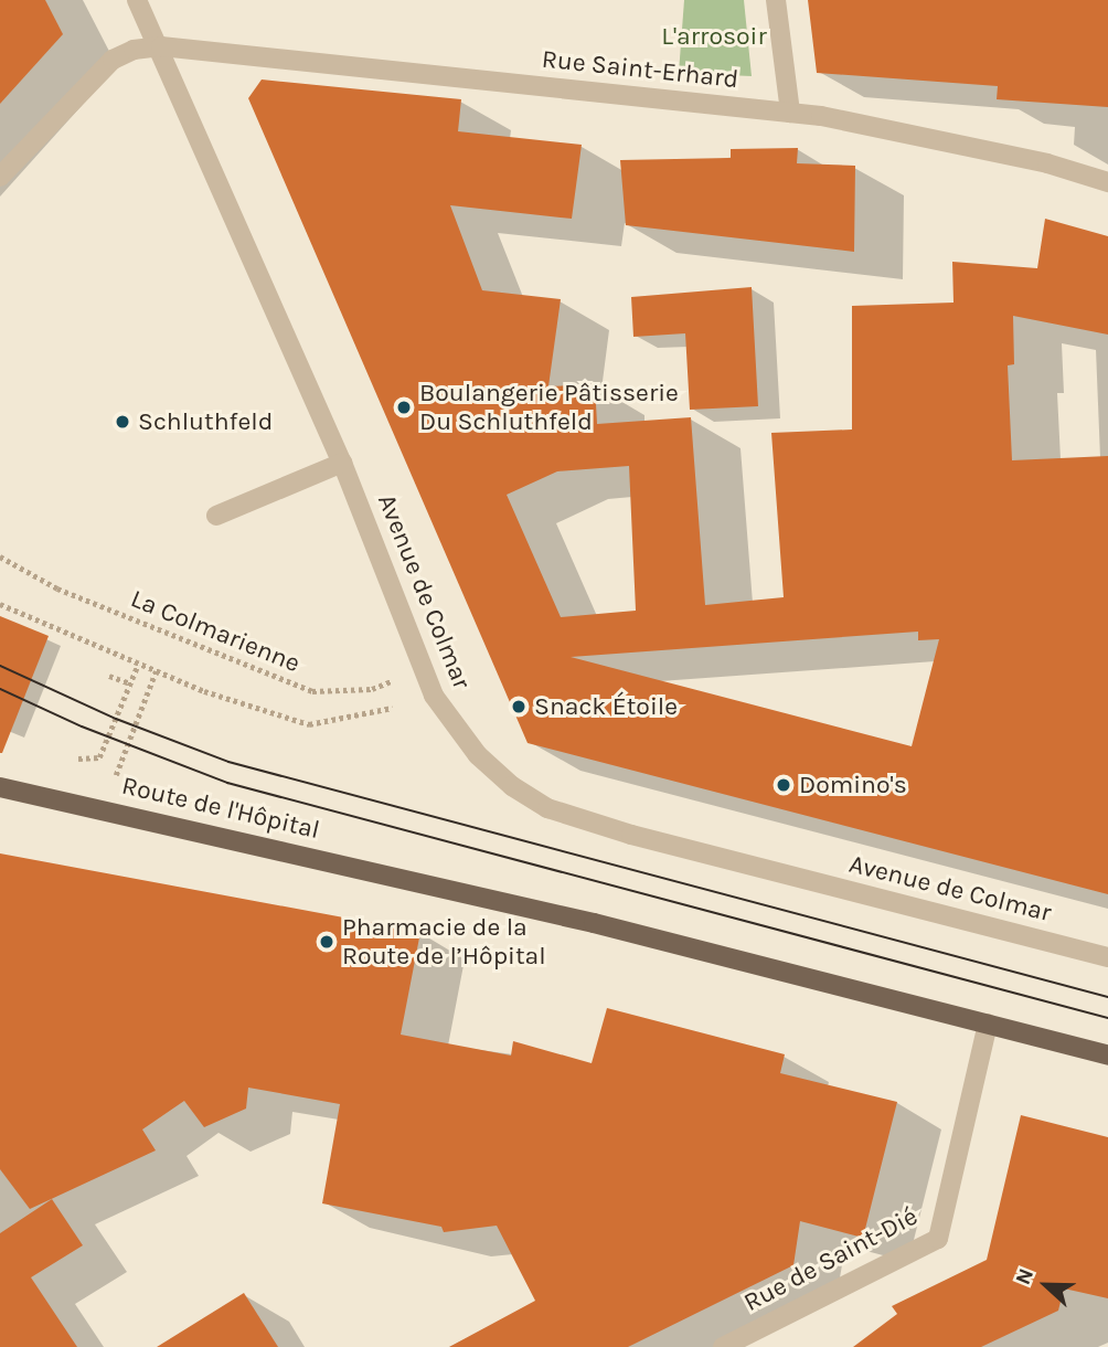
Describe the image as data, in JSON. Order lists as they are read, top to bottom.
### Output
{
  "streets": {
    "main road": ["Route de l'Hôpital"],
    "street": ["Rue Saint-Erhard", "Avenue de Colmar", "Rue de Saint-Dié"],
    "path": ["La Colmarienne"]
  },
  "crossings": [
    ["Rue Saint-Erhard", "Avenue de Colmar"],
    ["Avenue de Colmar", "La Colmarienne"],
    ["Route de l'Hôpital", "Rue de Saint-Dié"]
  ],
  "parks": ["L'arrosoir"],
  "places": [
    "Boulangerie Pâtisserie Du Schluthfeld",
    "Schluthfeld",
    "Snack Étoile",
    "Domino's",
    "Pharmacie de la Route de l’Hôpital"
  ],
  "north": "left"
}
